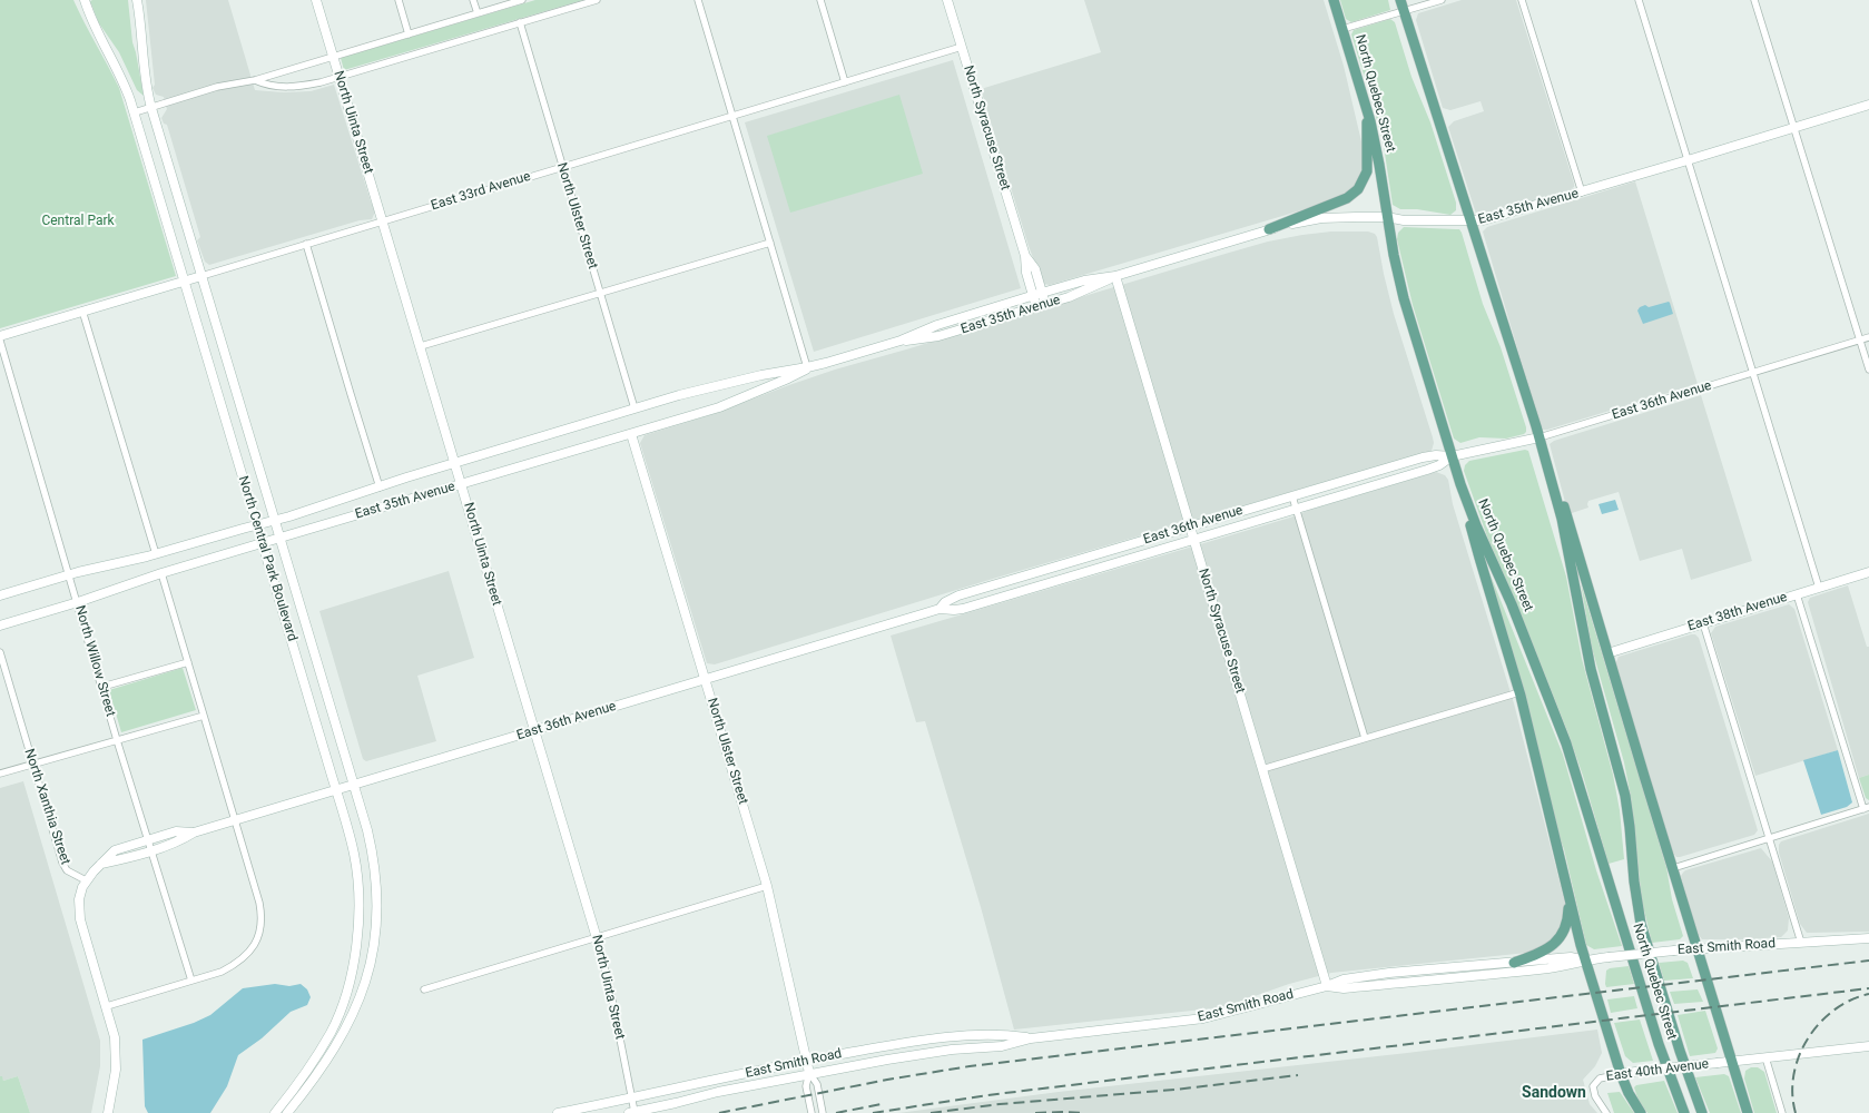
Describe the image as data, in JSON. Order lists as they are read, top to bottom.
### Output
{
  "streets": {
    "main road": ["North Quebec Street"],
    "street": [
      "North Uinta Street",
      "North Syracuse Street",
      "East 33rd Avenue",
      "East 35th Avenue",
      "North Ulster Street",
      "East 36th Avenue",
      "North Central Park Boulevard",
      "East 38th Avenue",
      "North Willow Street",
      "North Xanthia Street",
      "East Smith Road",
      "East 40th Avenue"
    ]
  },
  "crossings": [
    ["North Quebec Street", "East 35th Avenue"],
    ["North Quebec Street", "East 36th Avenue"],
    ["North Uinta Street", "East 33rd Avenue"],
    ["North Uinta Street", "East 35th Avenue"],
    ["North Uinta Street", "East 36th Avenue"],
    ["North Uinta Street", "East Smith Road"],
    ["North Syracuse Street", "East 33rd Avenue"],
    ["North Syracuse Street", "East 35th Avenue"],
    ["North Syracuse Street", "East 36th Avenue"],
    ["North Syracuse Street", "East Smith Road"],
    ["East 33rd Avenue", "North Ulster Street"],
    ["East 33rd Avenue", "North Central Park Boulevard"],
    ["East 35th Avenue", "North Ulster Street"],
    ["East 35th Avenue", "North Central Park Boulevard"],
    ["East 35th Avenue", "North Willow Street"],
    ["North Ulster Street", "East 36th Avenue"],
    ["North Ulster Street", "East Smith Road"],
    ["East 36th Avenue", "North Central Park Boulevard"],
    ["East 36th Avenue", "North Willow Street"],
    ["East 36th Avenue", "North Xanthia Street"]
  ],
  "districts": ["Sandown"],
  "parks": ["Central Park"]
}
